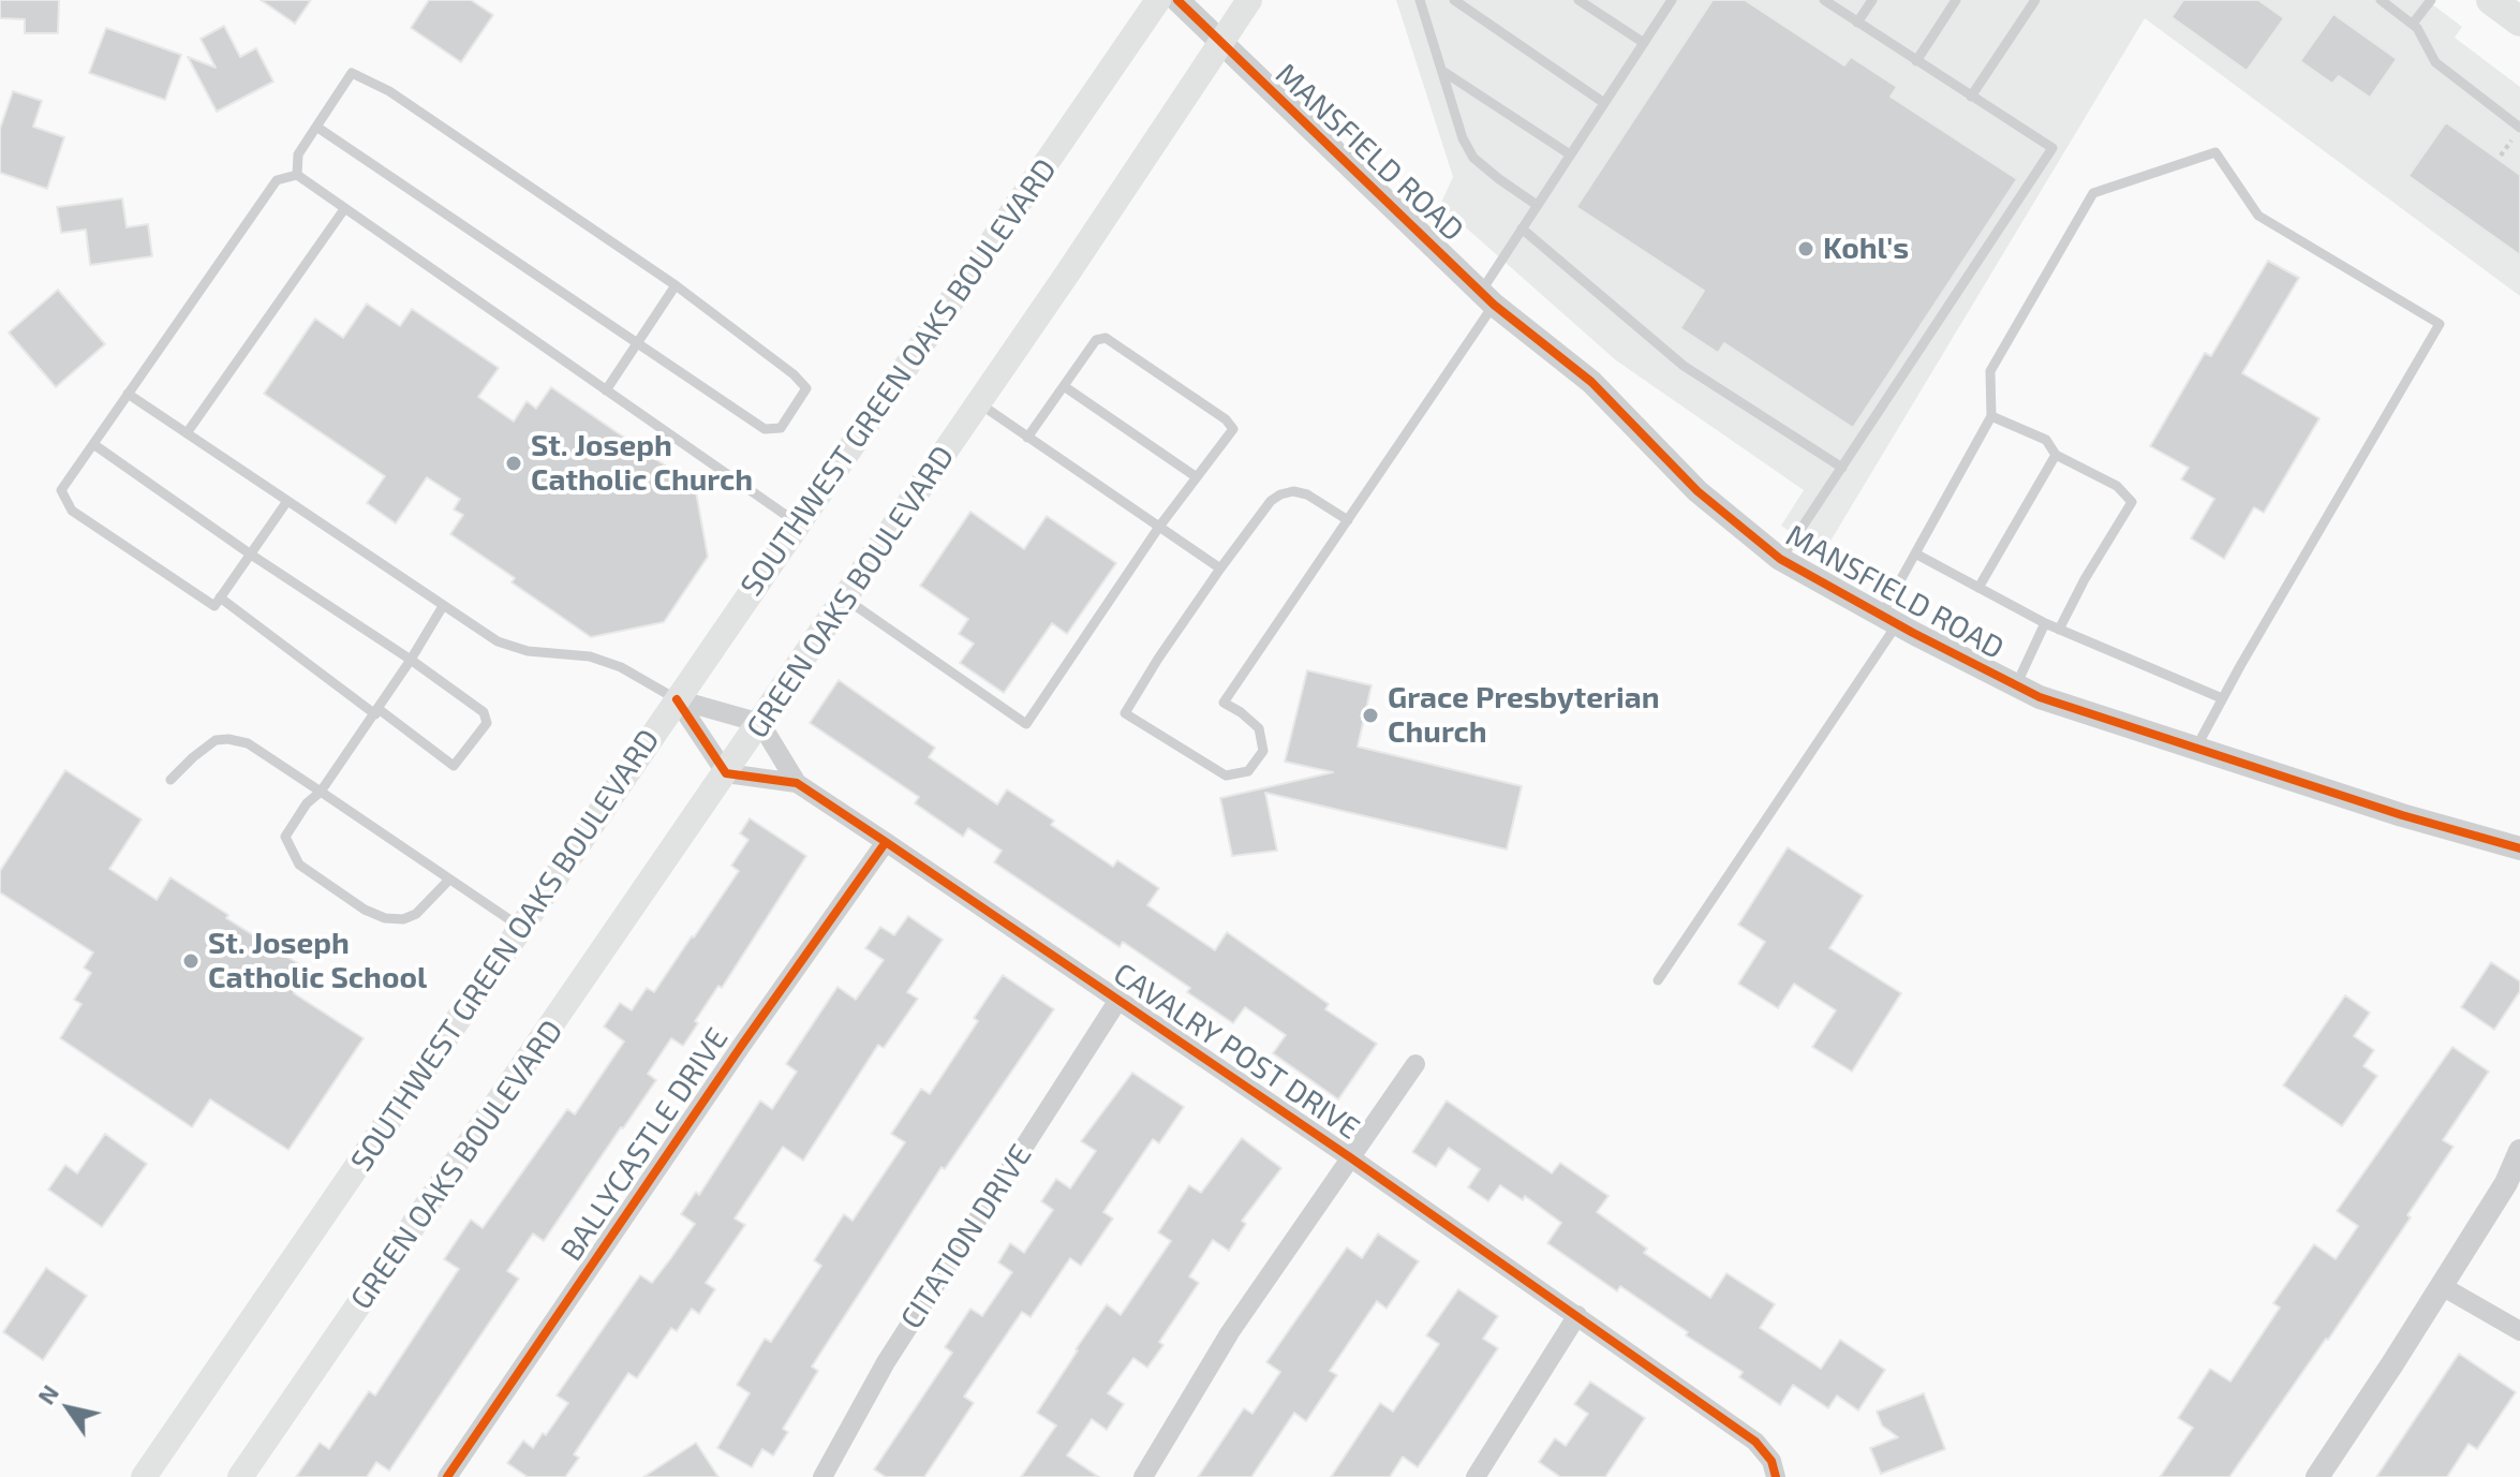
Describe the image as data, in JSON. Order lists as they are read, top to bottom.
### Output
{
  "streets": {
    "main road": ["SOUTHWEST GREEN OAKS BOULEVARD", "GREEN OAKS BOULEVARD"],
    "street": [
      "MANSFIELD ROAD",
      "CAVALRY POST DRIVE",
      "BALLYCASTLE DRIVE",
      "CITATION DRIVE"
    ]
  },
  "crossings": [
    ["MANSFIELD ROAD", "GREEN OAKS BOULEVARD"],
    ["GREEN OAKS BOULEVARD", "CAVALRY POST DRIVE"],
    ["CAVALRY POST DRIVE", "BALLYCASTLE DRIVE"],
    ["CAVALRY POST DRIVE", "CITATION DRIVE"]
  ],
  "places": [
    "Kohl's",
    "St. Joseph Catholic Church",
    "Grace Presbyterian Church",
    "St. Joseph Catholic School"
  ],
  "north": "top left"
}
